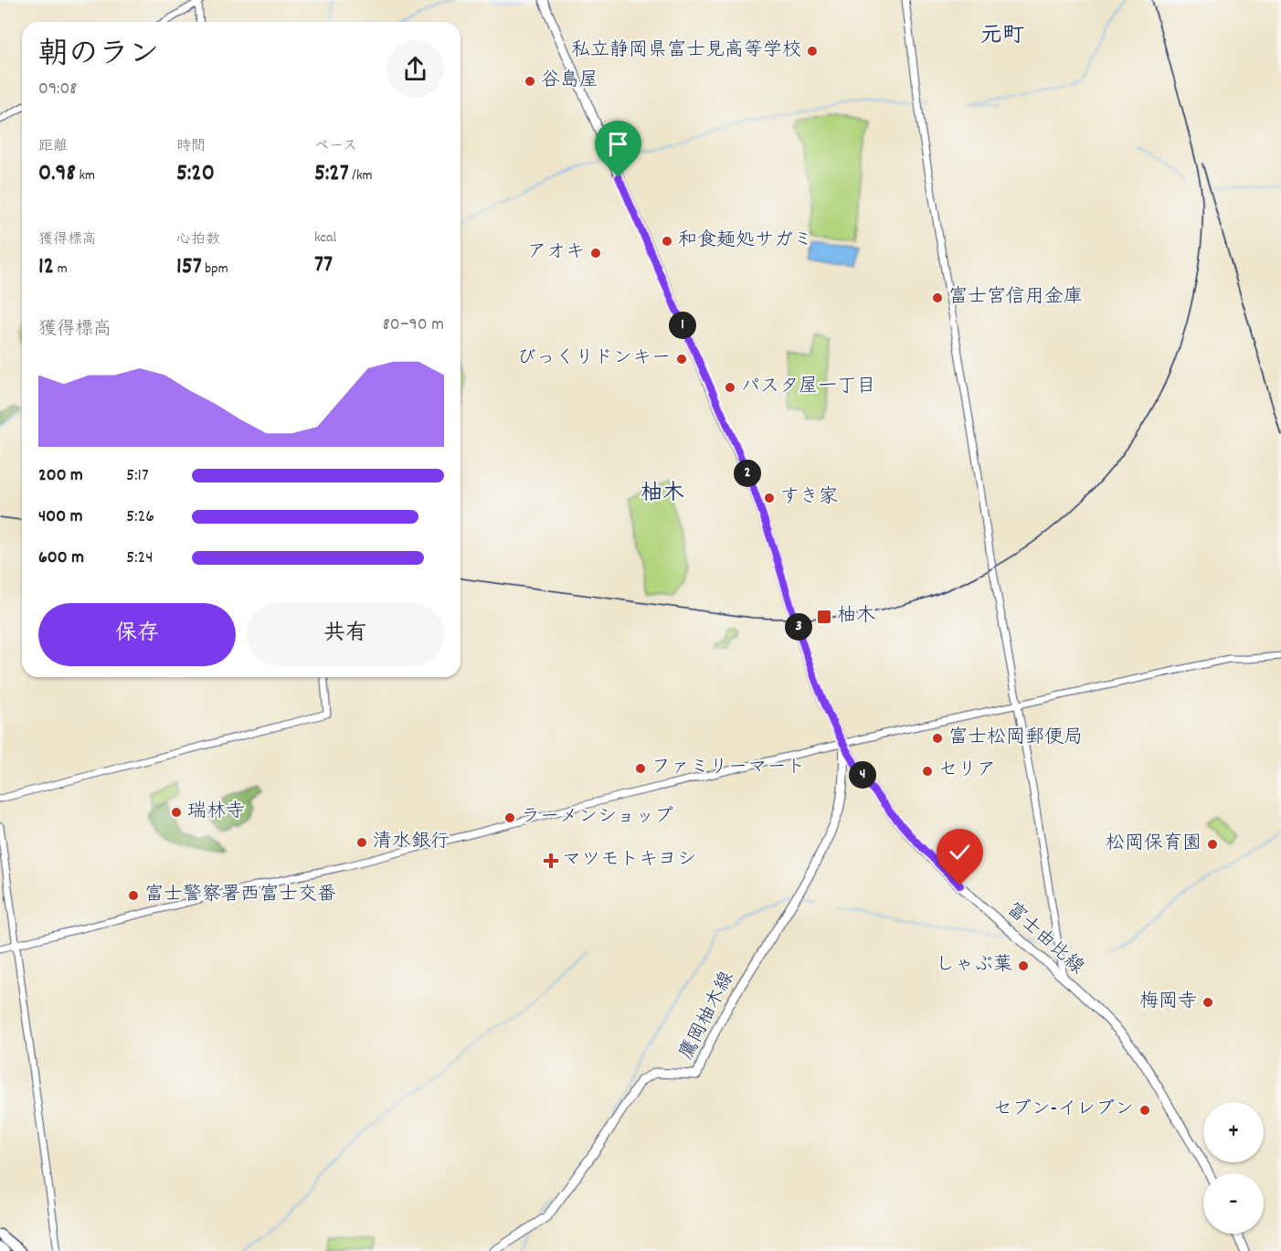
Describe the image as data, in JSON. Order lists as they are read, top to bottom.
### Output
{
  "streets": {
    "main road": ["富士由比線", "鷹岡柚木線"]
  },
  "crossings": [
    ["富士由比線", "鷹岡柚木線"]
  ],
  "districts": ["元町", "柚木"],
  "places": {
    "other": [
      "私立静岡県富士見高等学校",
      "谷島屋",
      "和食麺処サガミ",
      "アオキ",
      "富士宮信用金庫",
      "びっくりドンキー",
      "パスタ屋一丁目",
      "すき家",
      "富士松岡郵便局",
      "ファミリーマート",
      "セリア",
      "瑞林寺",
      "ラーメンショップ",
      "清水銀行",
      "松岡保育園",
      "富士警察署西富士交番",
      "しゃぶ葉",
      "梅岡寺",
      "セブン-イレブン"
    ],
    "transit": ["柚木"],
    "health": ["マツモトキヨシ"]
  },
  "page": {
    "heading": ["朝のラン", "09:08"],
    "stats": [
      ["距離", "0.98 km"],
      ["時間", "5:20"],
      ["ペース", "5:27 /km"],
      ["獲得標高", "12 m"],
      ["心拍数", "157 bpm"],
      ["kcal", "77"]
    ],
    "chart": ["獲得標高", "80–90 m"],
    "pins": [
      "1",
      "2",
      "3",
      "4"
    ],
    "list": [
      {
        "name": "200 m",
        "note": "5:17"
      },
      {
        "name": "400 m",
        "note": "5:26"
      },
      {
        "name": "600 m",
        "note": "5:24"
      }
    ],
    "buttons": ["保存", "共有"],
    "map_buttons": ["+", "−"]
  }
}
